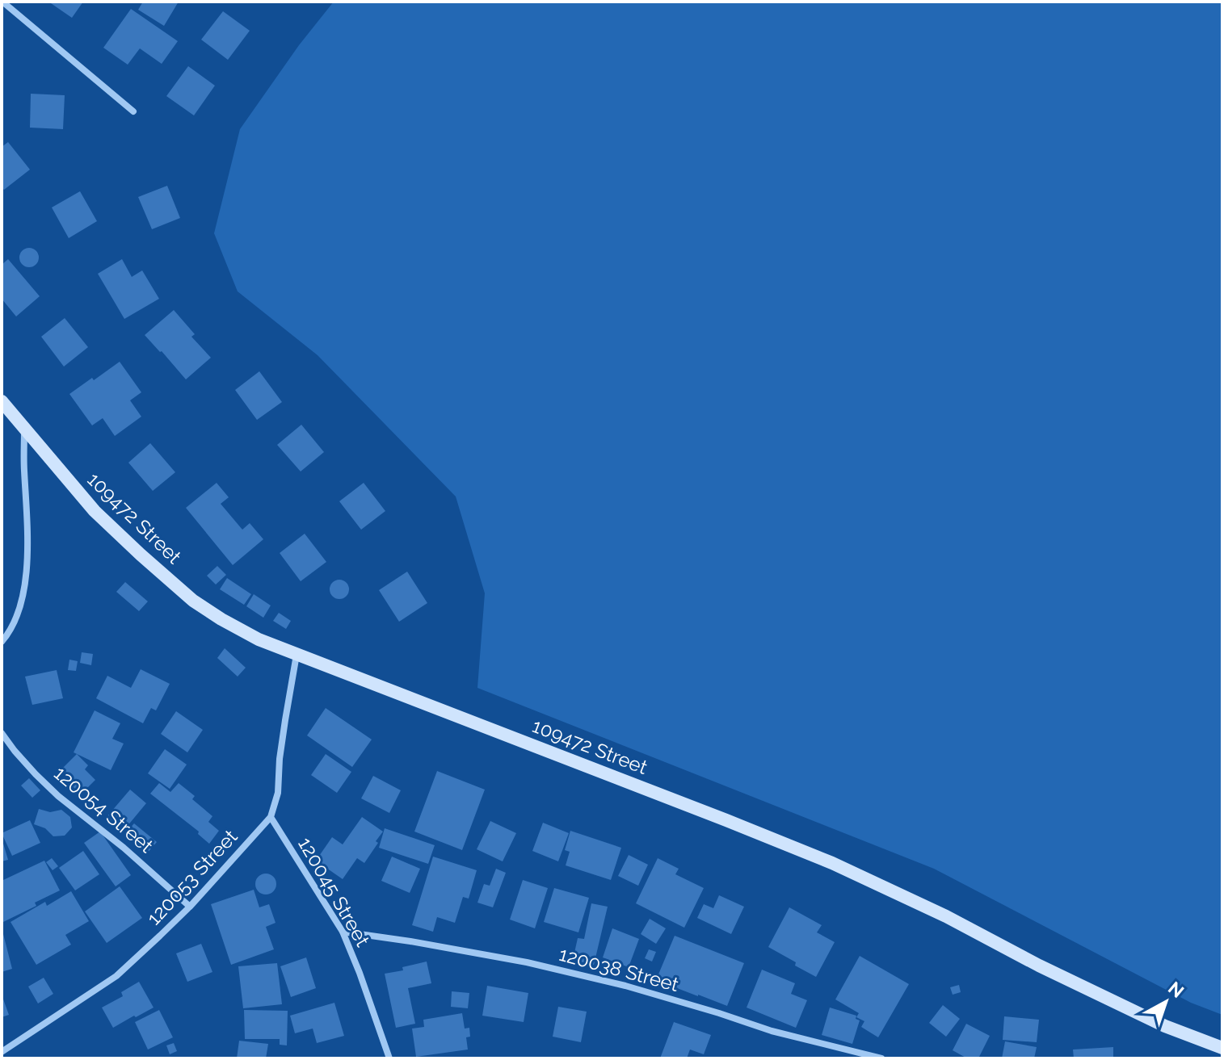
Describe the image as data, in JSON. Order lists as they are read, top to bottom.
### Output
{
  "streets": {
    "street": [
      "109472 Street",
      "120054 Street",
      "120053 Street",
      "120045 Street",
      "120038 Street"
    ]
  },
  "crossings": [
    ["109472 Street", "120053 Street"],
    ["120054 Street", "120053 Street"],
    ["120053 Street", "120045 Street"],
    ["120045 Street", "120038 Street"]
  ],
  "north": "top right"
}
